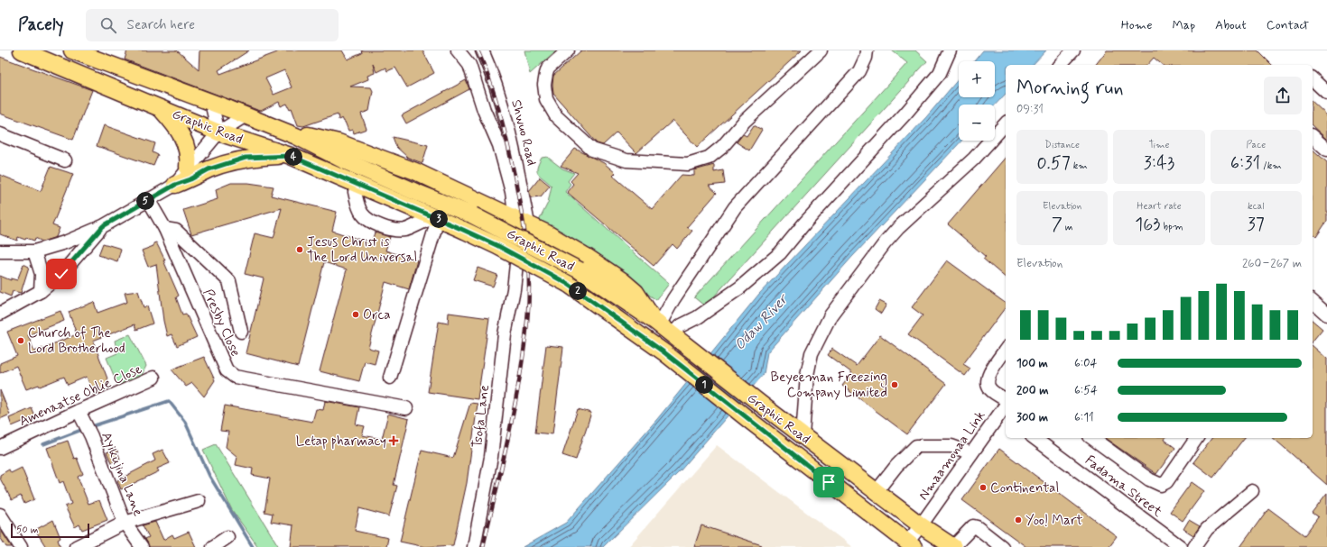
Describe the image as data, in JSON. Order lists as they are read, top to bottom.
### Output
{
  "streets": {
    "main road": ["Graphic Road"],
    "street": [
      "Shwuo Road",
      "Presby Close",
      "Amenaatse Oblie Close",
      "Tsofa Lane",
      "Nmaamonaa Link",
      "Ayikujina Lane",
      "Fadama Street"
    ]
  },
  "crossings": [
    ["Graphic Road", "Nmaamonaa Link"],
    ["Amenaatse Oblie Close", "Ayikujina Lane"]
  ],
  "water": ["Odaw River"],
  "places": {
    "other": [
      "Jesus Christ is The Lord Universal",
      "Orca",
      "Church of The Lord Brotherhood",
      "Beyeeman Freezing Company Limited",
      "Continental",
      "Yoo! Mart"
    ],
    "health": ["Letap pharmacy"]
  },
  "scale_bar": "50 m",
  "page": {
    "header": "Pacely",
    "search": "Search here",
    "nav": [
      "Home",
      "Map",
      "About",
      "Contact"
    ],
    "map_buttons": ["+", "−"],
    "heading": ["Morning run", "09:31"],
    "stats": [
      ["Distance", "0.57 km"],
      ["Time", "3:43"],
      ["Pace", "6:31 /km"],
      ["Elevation", "7 m"],
      ["Heart rate", "163 bpm"],
      ["kcal", "37"]
    ],
    "pins": [
      "4",
      "5",
      "3",
      "2",
      "1"
    ],
    "chart": ["Elevation", "260–267 m"],
    "list": [
      {
        "name": "100 m",
        "note": "6:04"
      },
      {
        "name": "200 m",
        "note": "6:54"
      },
      {
        "name": "300 m",
        "note": "6:11"
      }
    ],
    "scale": "50 m"
  }
}
